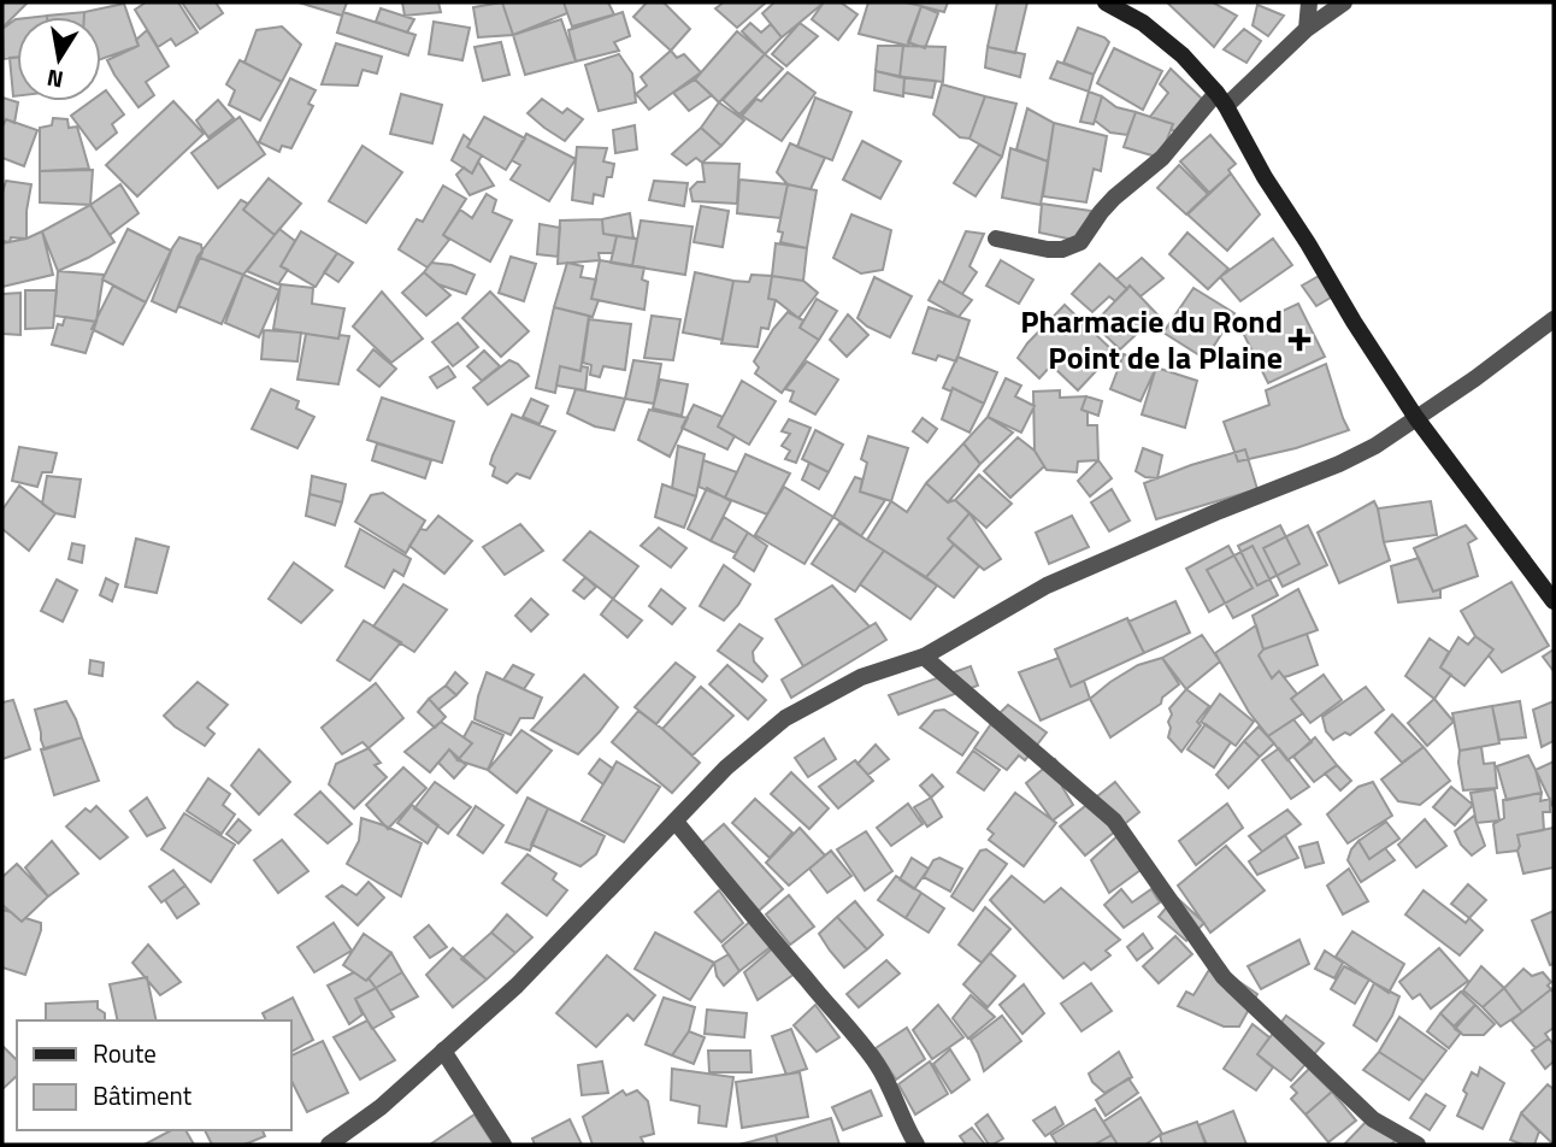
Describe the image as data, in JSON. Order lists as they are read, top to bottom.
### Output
{
  "places": {
    "health": ["Pharmacie du Rond Point de la Plaine"]
  },
  "legend": ["Route", "Bâtiment"],
  "north": "bottom"
}
